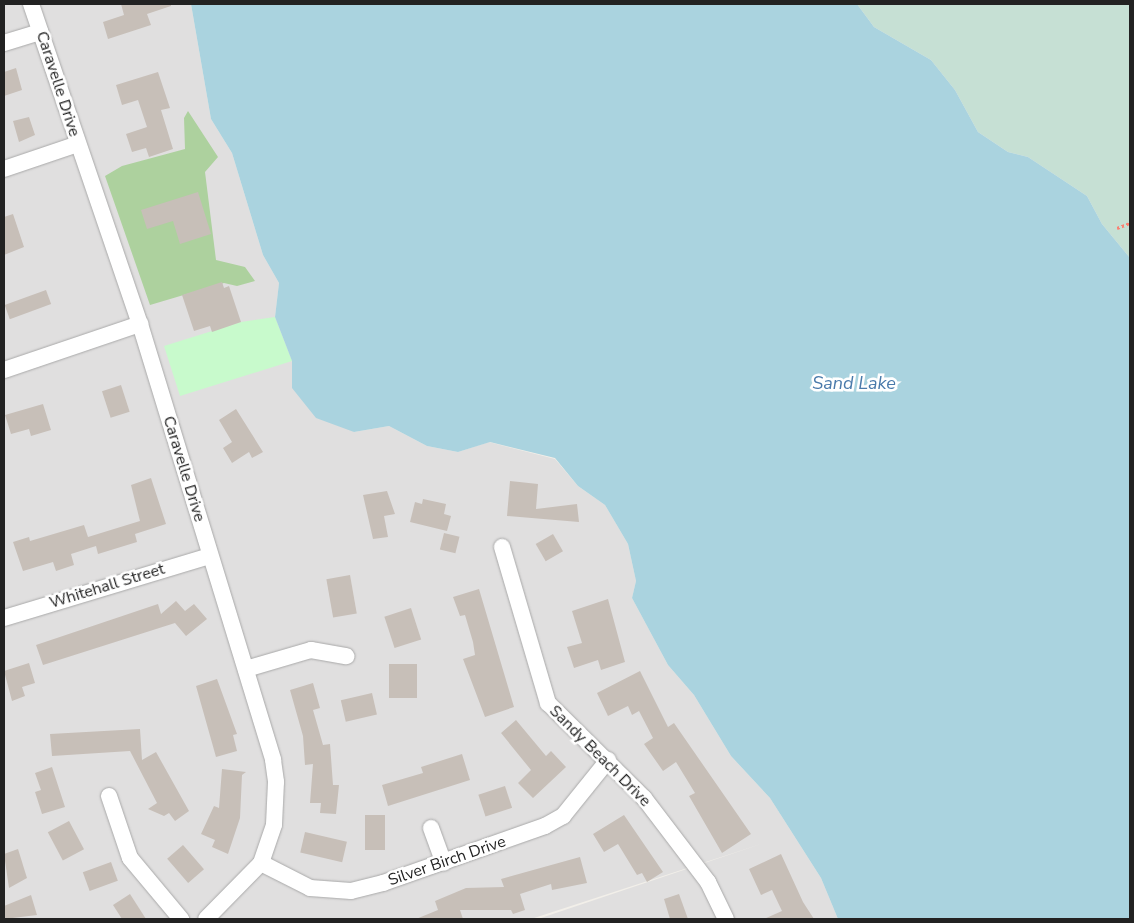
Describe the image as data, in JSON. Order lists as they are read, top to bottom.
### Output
{
  "streets": {
    "street": [
      "Caravelle Drive",
      "Whitehall Street",
      "Sandy Beach Drive",
      "Silver Birch Drive"
    ]
  },
  "crossings": [
    ["Caravelle Drive", "Whitehall Street"],
    ["Caravelle Drive", "Silver Birch Drive"],
    ["Sandy Beach Drive", "Silver Birch Drive"]
  ],
  "water": ["Sand Lake"]
}
